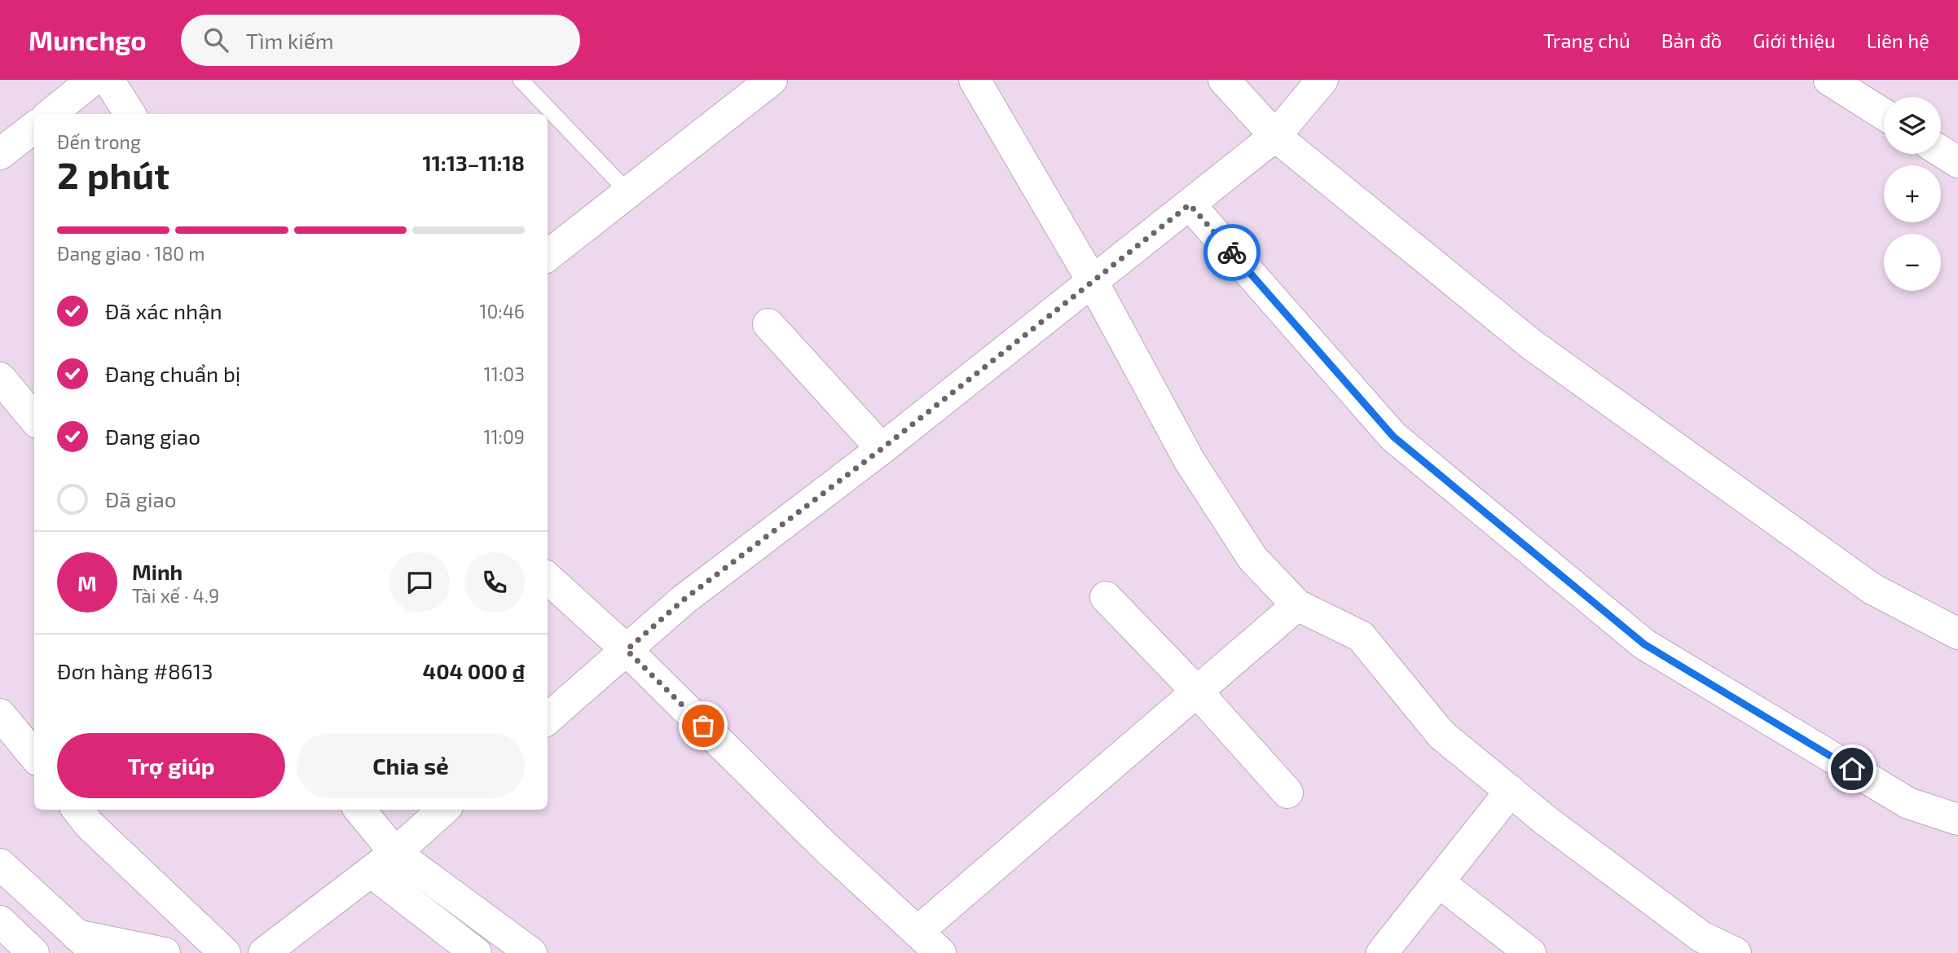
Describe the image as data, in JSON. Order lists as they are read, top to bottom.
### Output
{
  "page": {
    "header": "Munchgo",
    "search": "Tìm kiếm",
    "nav": [
      "Trang chủ",
      "Bản đồ",
      "Giới thiệu",
      "Liên hệ"
    ],
    "map_buttons": ["+", "−"],
    "heading": ["2 phút", "Đến trong", "11:13–11:18"],
    "panel": [
      "Minh",
      "Tài xế · 4.9",
      "Đơn hàng #8613",
      "404 000 ₫"
    ],
    "bar": "Đang giao · 180 m",
    "list": [
      ["Đã xác nhận", "10:46"],
      ["Đang chuẩn bị", "11:03"],
      ["Đang giao", "11:09"],
      "Đã giao"
    ],
    "round": "M",
    "buttons": ["Trợ giúp", "Chia sẻ"]
  }
}
